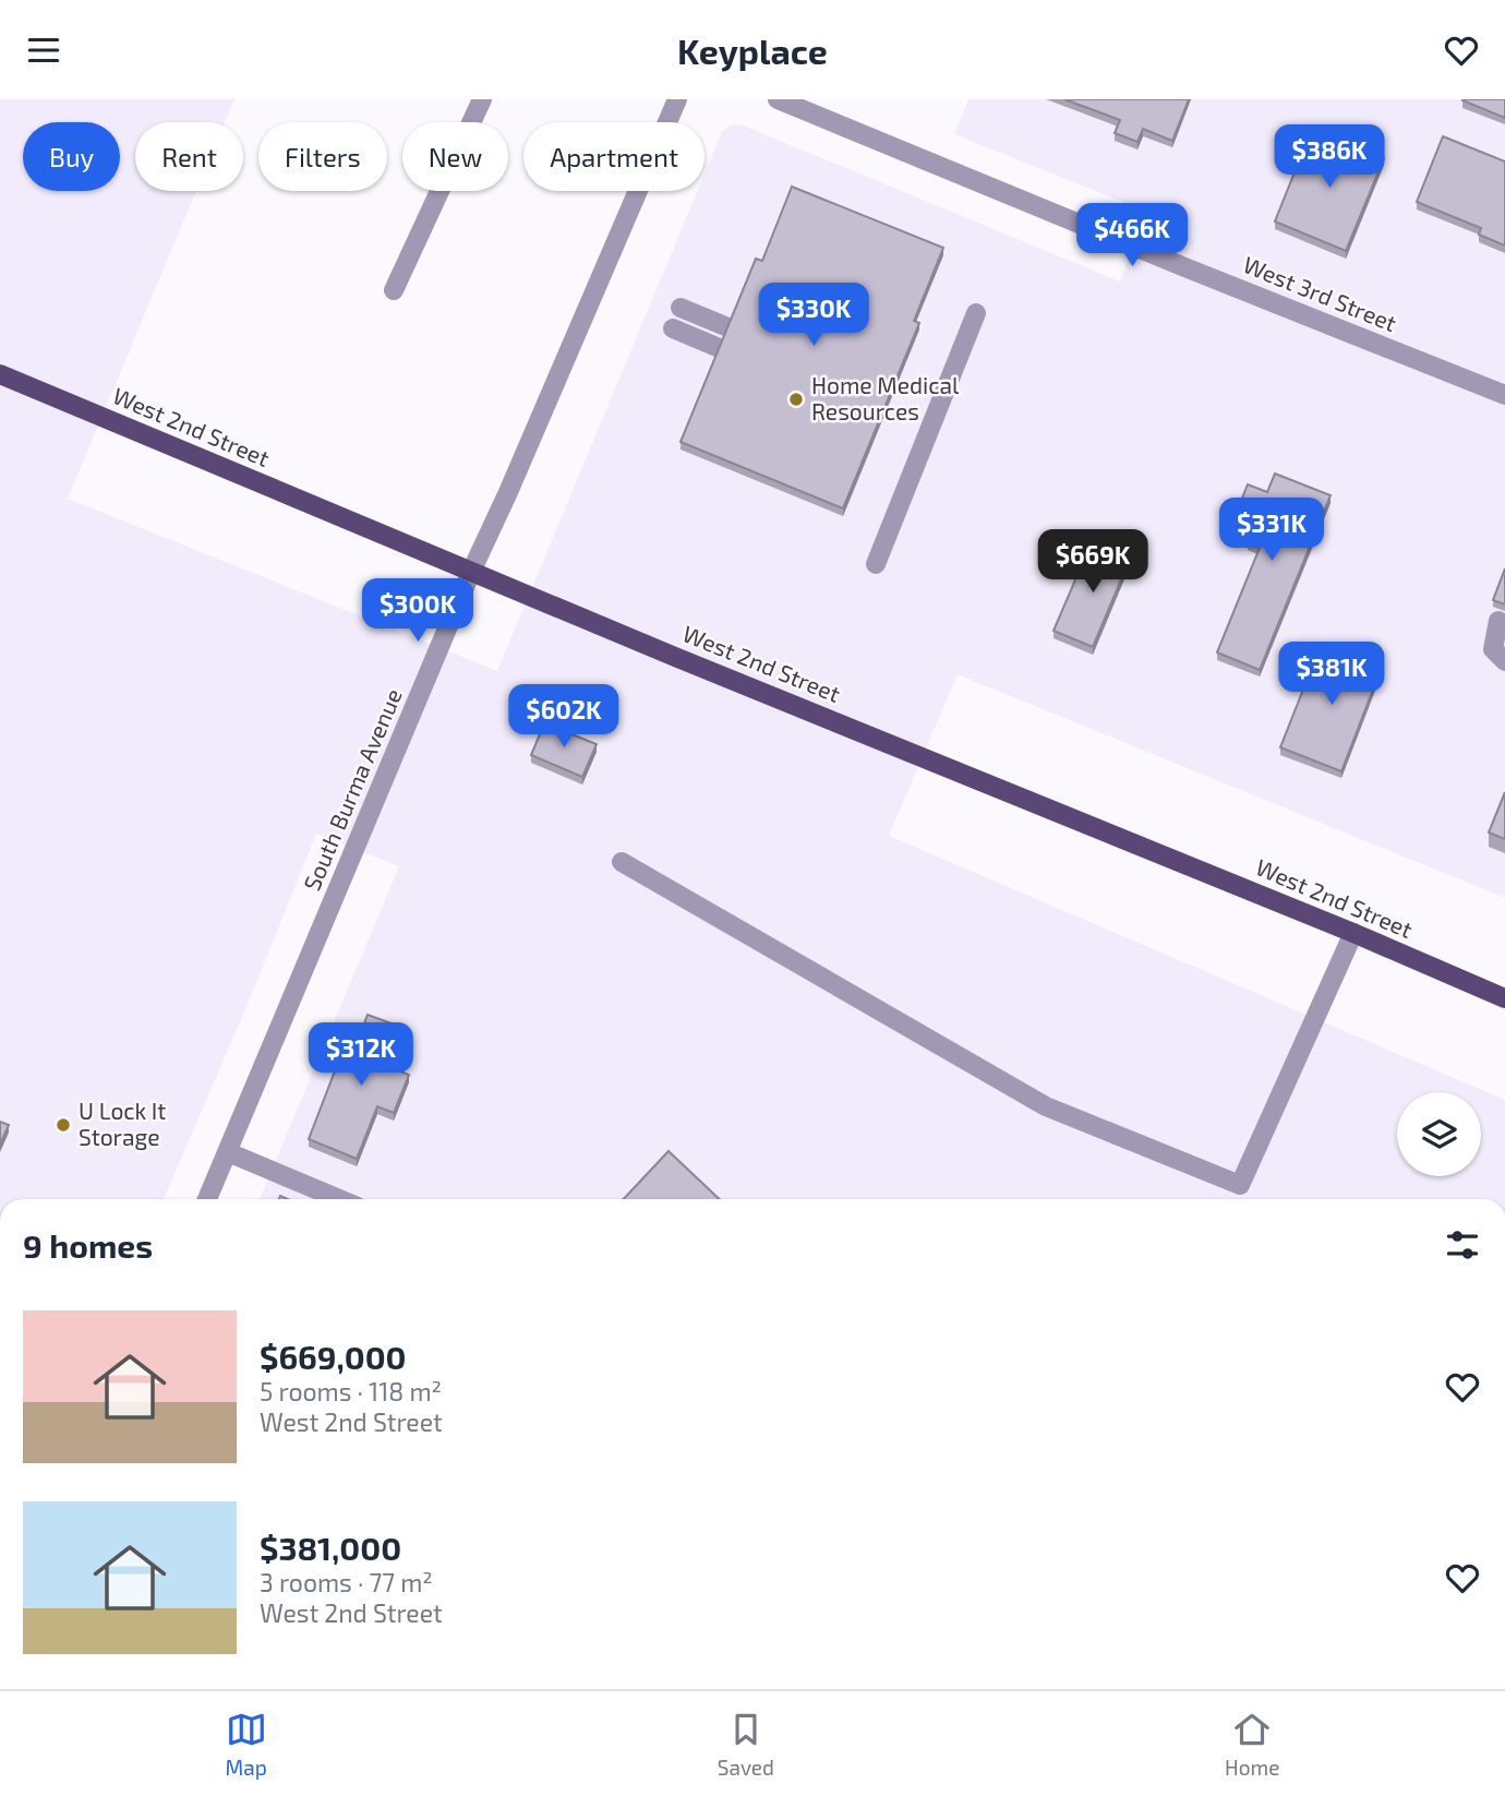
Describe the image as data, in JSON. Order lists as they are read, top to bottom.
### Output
{
  "streets": {
    "main road": ["West 2nd Street"],
    "street": ["West 3rd Street", "South Burma Avenue"]
  },
  "crossings": [
    ["West 2nd Street", "South Burma Avenue"]
  ],
  "places": ["Home Medical Resources", "U Lock It Storage"],
  "page": {
    "header": "Keyplace",
    "chip": [
      "Buy",
      "Rent",
      "Filters",
      "New",
      "Apartment"
    ],
    "price": [
      "$386K",
      "$466K",
      "$330K",
      "$331K",
      "$669K",
      "$300K",
      "$381K",
      "$602K",
      "$312K"
    ],
    "heading": "9 homes",
    "list": [
      {
        "name": "$669,000",
        "note": "5 rooms · 118 m² · West 2nd Street"
      },
      {
        "name": "$381,000",
        "note": "3 rooms · 77 m² · West 2nd Street"
      }
    ],
    "tabs": ["Map", "Saved", "Home"]
  }
}
